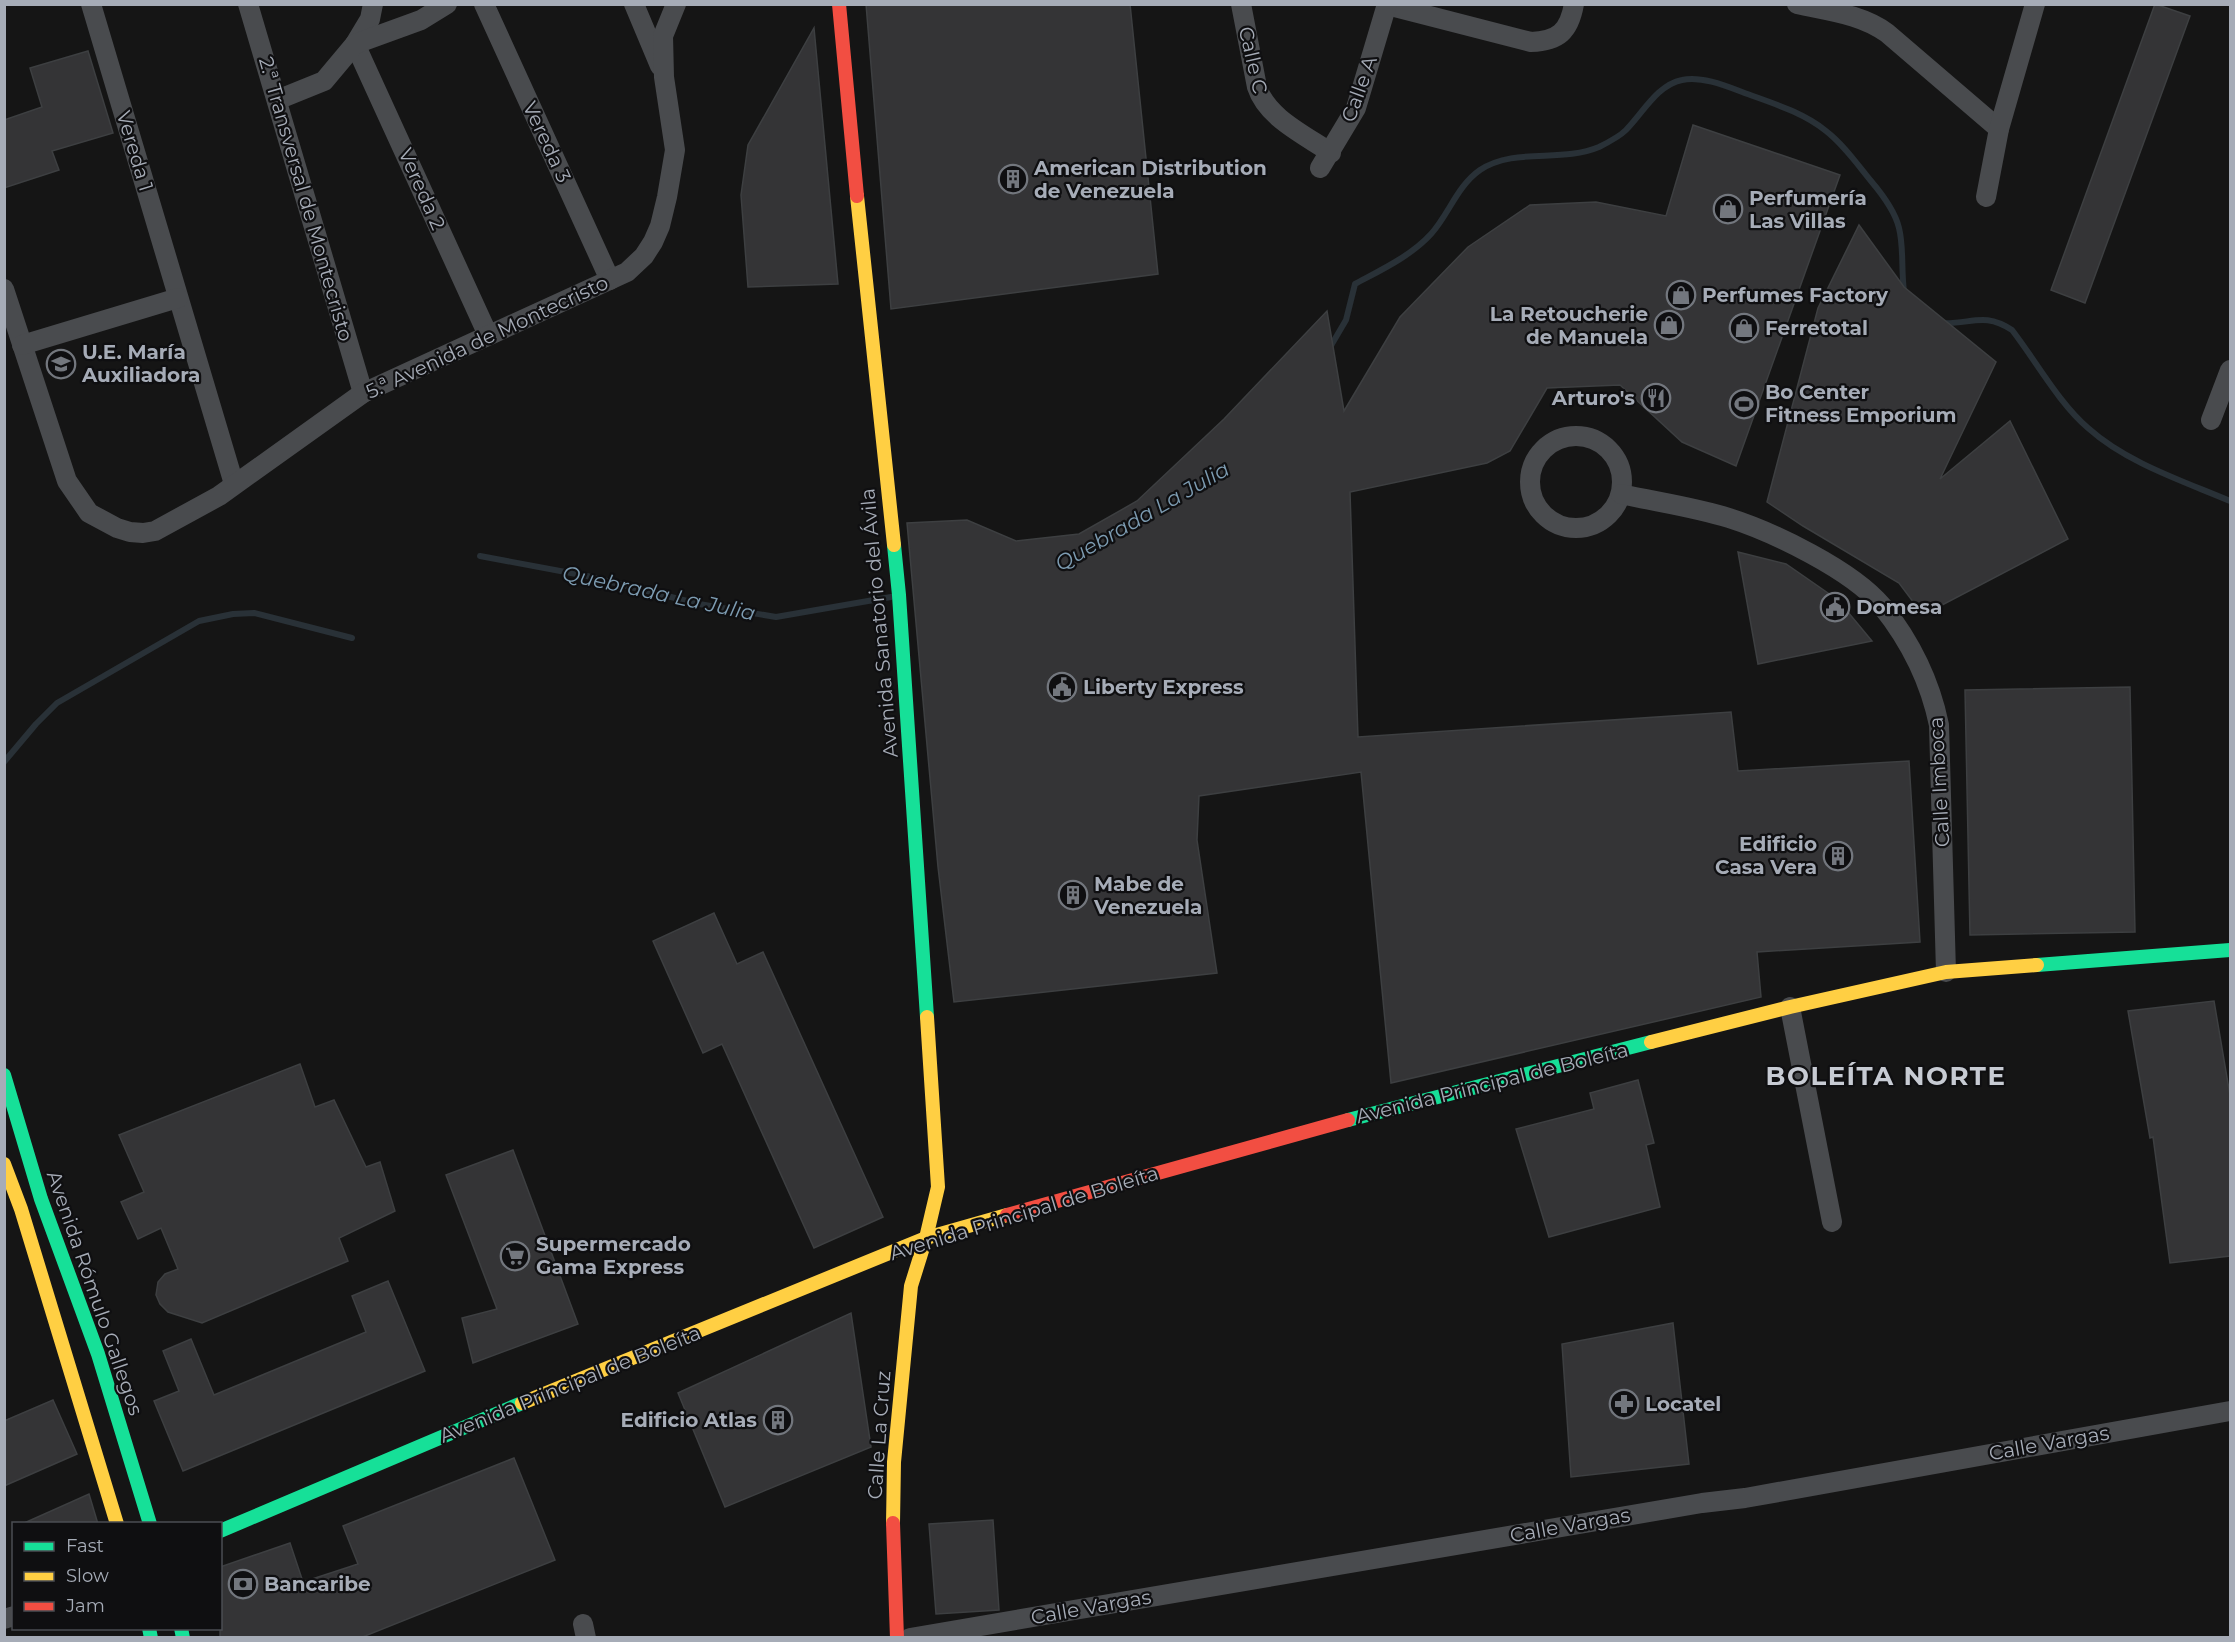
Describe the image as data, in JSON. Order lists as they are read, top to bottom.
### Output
{
  "streets": {
    "street": [
      "Calle C",
      "Calle A",
      "Vereda 3",
      "Vereda 1",
      "Vereda 2",
      "2.ª Transversal de Montecristo",
      "5.ª Avenida de Montecristo",
      "Avenida Sanatorio del Ávila",
      "Calle Imboca",
      "Avenida Principal de Boleíta",
      "Avenida Rómulo Gallegos",
      "Calle La Cruz",
      "Calle Vargas"
    ]
  },
  "crossings": [
    ["Calle C", "Calle A"],
    ["Vereda 3", "5.ª Avenida de Montecristo"],
    ["Vereda 1", "5.ª Avenida de Montecristo"],
    ["Vereda 2", "5.ª Avenida de Montecristo"],
    ["2.ª Transversal de Montecristo", "5.ª Avenida de Montecristo"],
    ["Avenida Sanatorio del Ávila", "Avenida Principal de Boleíta"],
    ["Avenida Sanatorio del Ávila", "Calle La Cruz"],
    ["Calle Imboca", "Avenida Principal de Boleíta"],
    ["Avenida Principal de Boleíta", "Calle La Cruz"]
  ],
  "districts": ["BOLEÍTA NORTE"],
  "water": ["Quebrada La Julia"],
  "places": {
    "building": [
      "American Distribution de Venezuela",
      "Edificio Casa Vera",
      "Mabe de Venezuela",
      "Edificio Atlas"
    ],
    "shop": [
      "Perfumería Las Villas",
      "Perfumes Factory",
      "La Retoucherie de Manuela",
      "Ferretotal"
    ],
    "school or university": ["U.E. María Auxiliadora"],
    "restaurant": ["Arturo's"],
    "sports": ["Bo Center Fitness Emporium"],
    "public building": ["Domesa", "Liberty Express"],
    "supermarket": ["Supermercado Gama Express"],
    "pharmacy": ["Locatel"],
    "bank": ["Bancaribe"]
  },
  "legend": ["Fast", "Slow", "Jam"]
}
